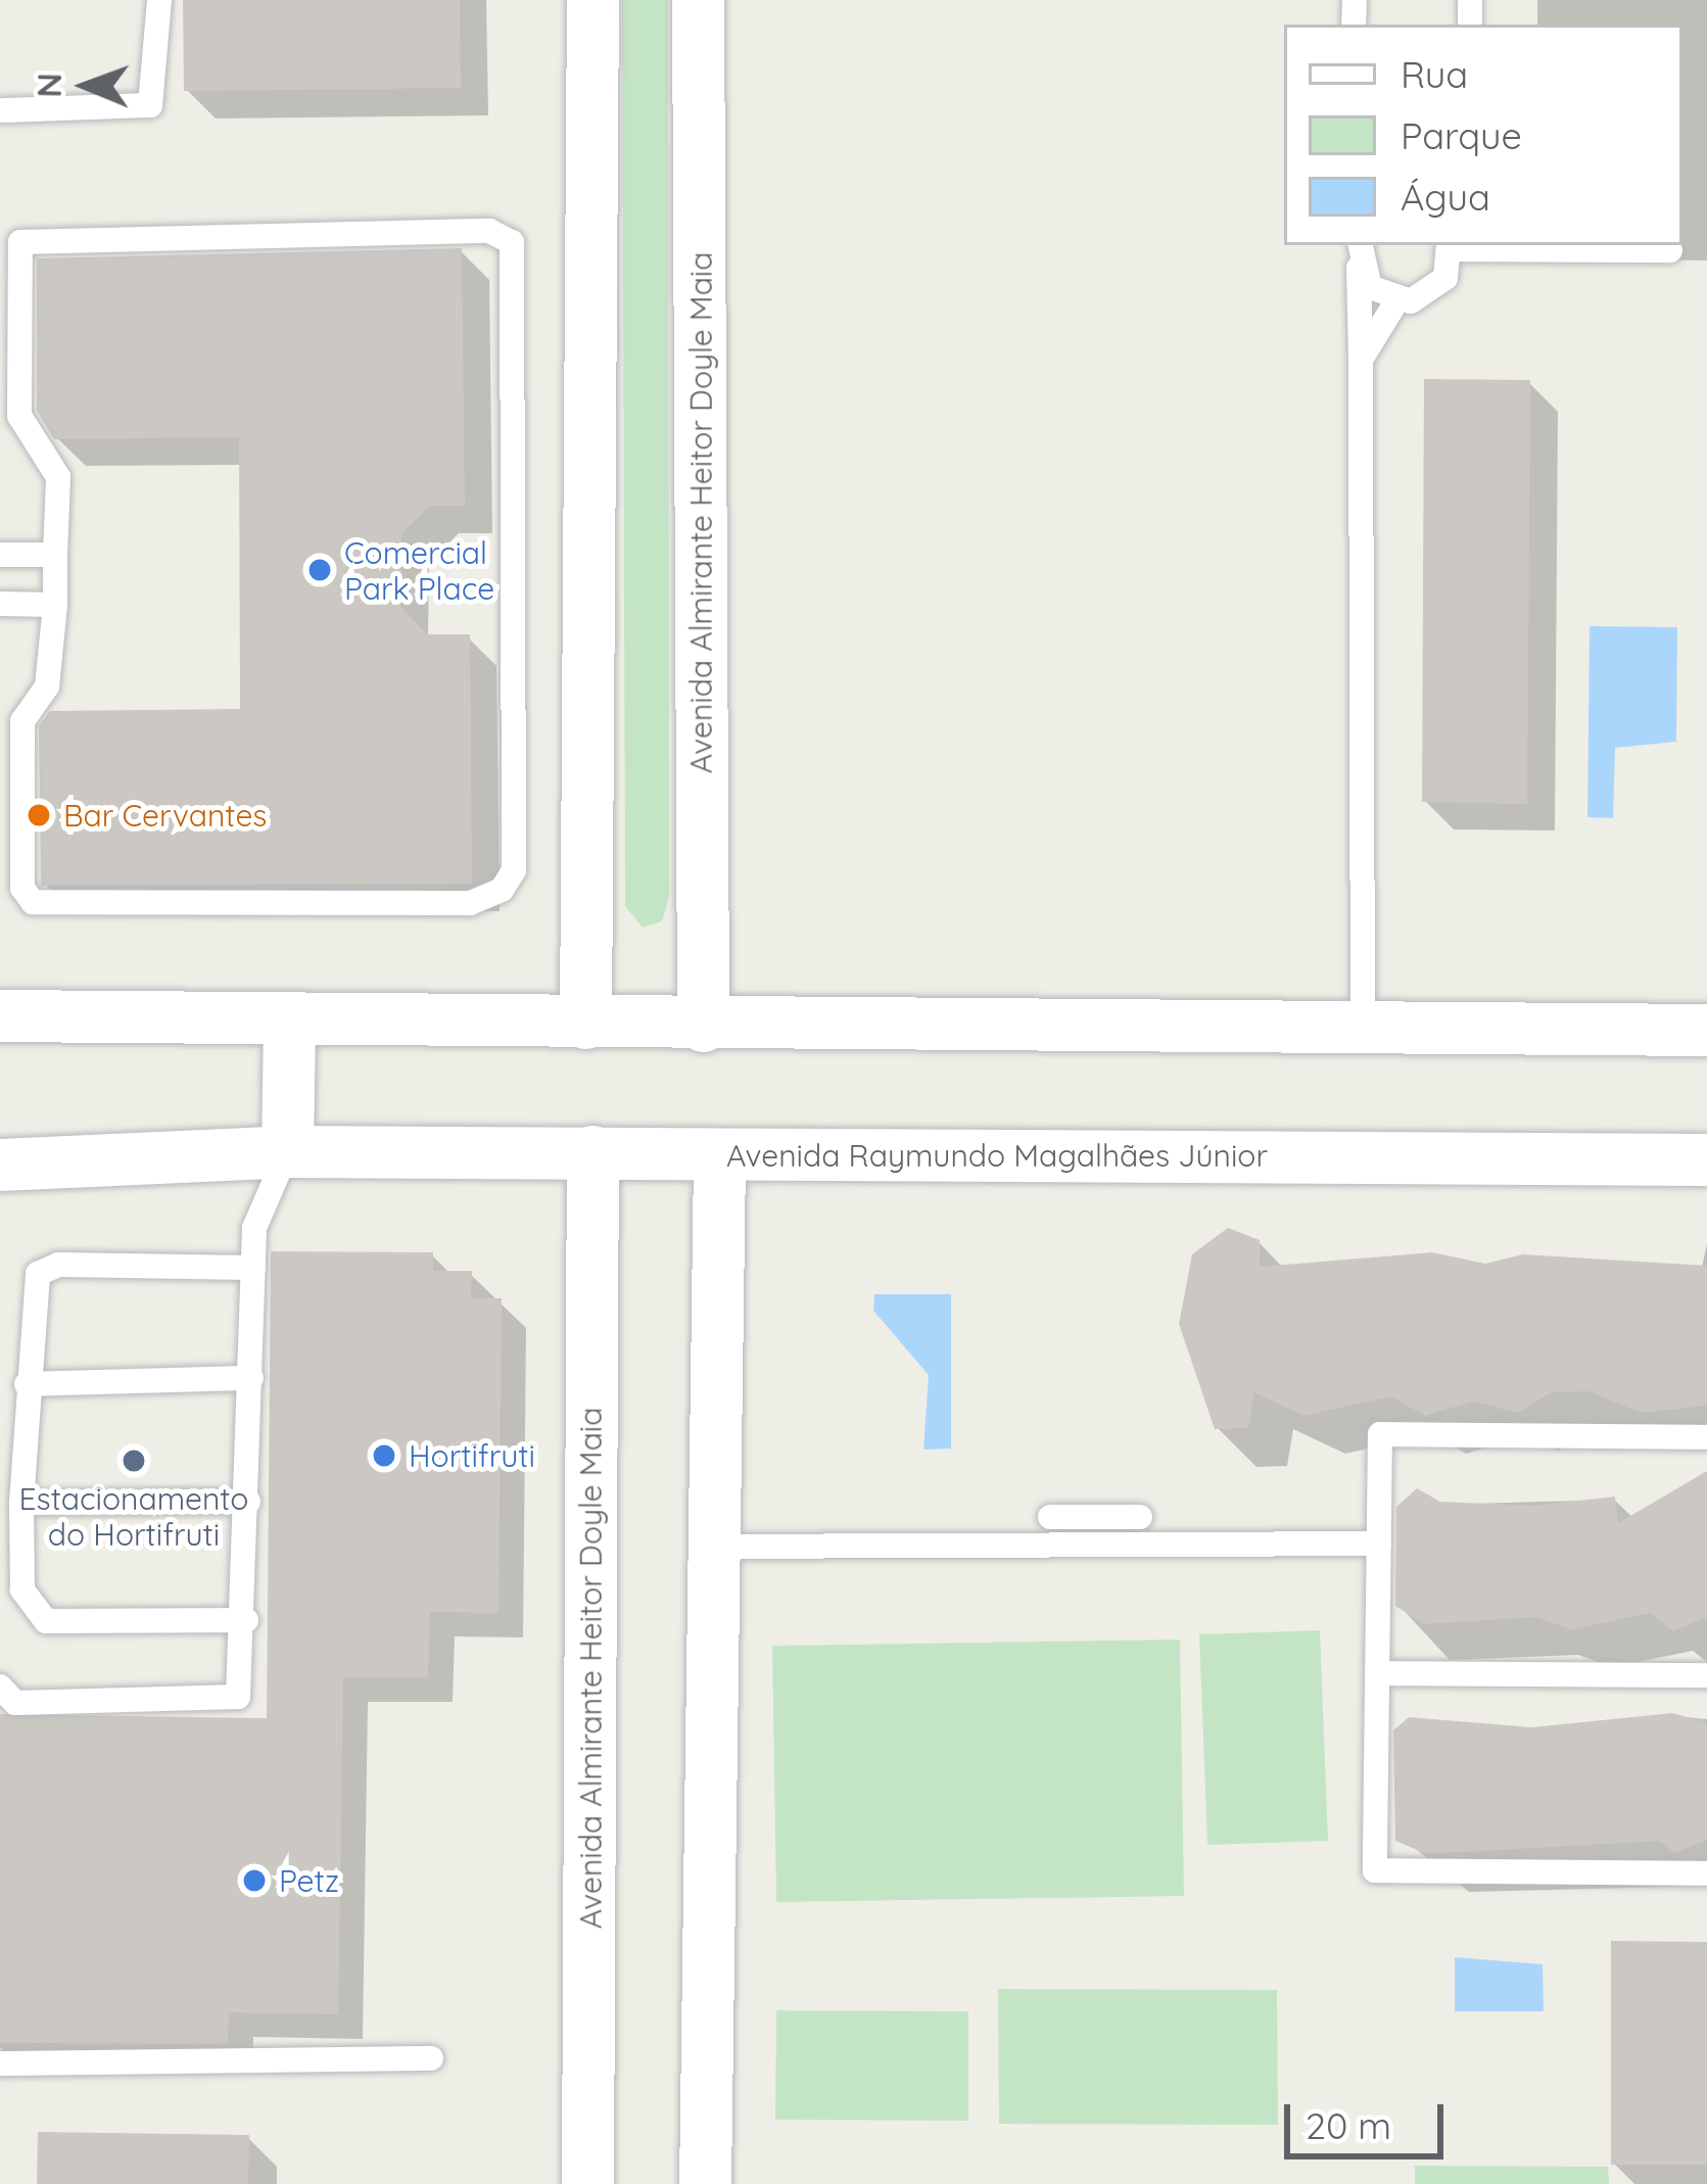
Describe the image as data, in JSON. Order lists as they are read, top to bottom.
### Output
{
  "streets": {
    "street": ["Avenida Almirante Heitor Doyle Maia", "Avenida Raymundo Magalhães Júnior"]
  },
  "crossings": [
    ["Avenida Almirante Heitor Doyle Maia", "Avenida Raymundo Magalhães Júnior"]
  ],
  "places": [
    "Comercial Park Place",
    "Bar Cervantes",
    "Hortifruti",
    "Estacionamento do Hortifruti",
    "Petz"
  ],
  "legend": ["Rua", "Parque", "Água"],
  "scale_bar": "20 m",
  "north": "left"
}
